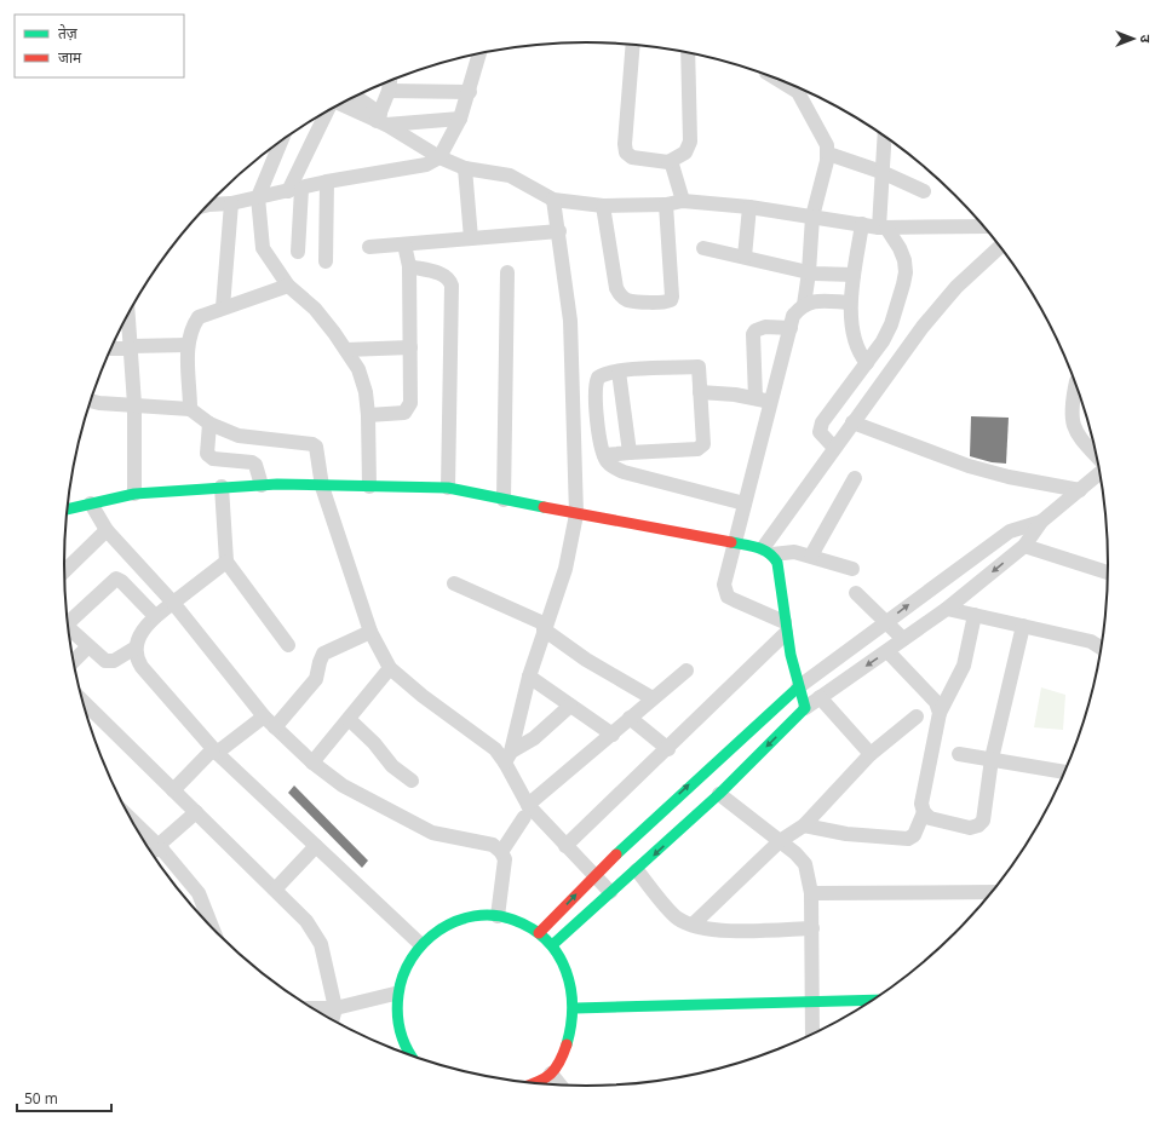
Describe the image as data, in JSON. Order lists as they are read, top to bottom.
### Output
{
  "legend": ["तेज़", "जाम"],
  "scale_bar": "50 m",
  "north": "right"
}
